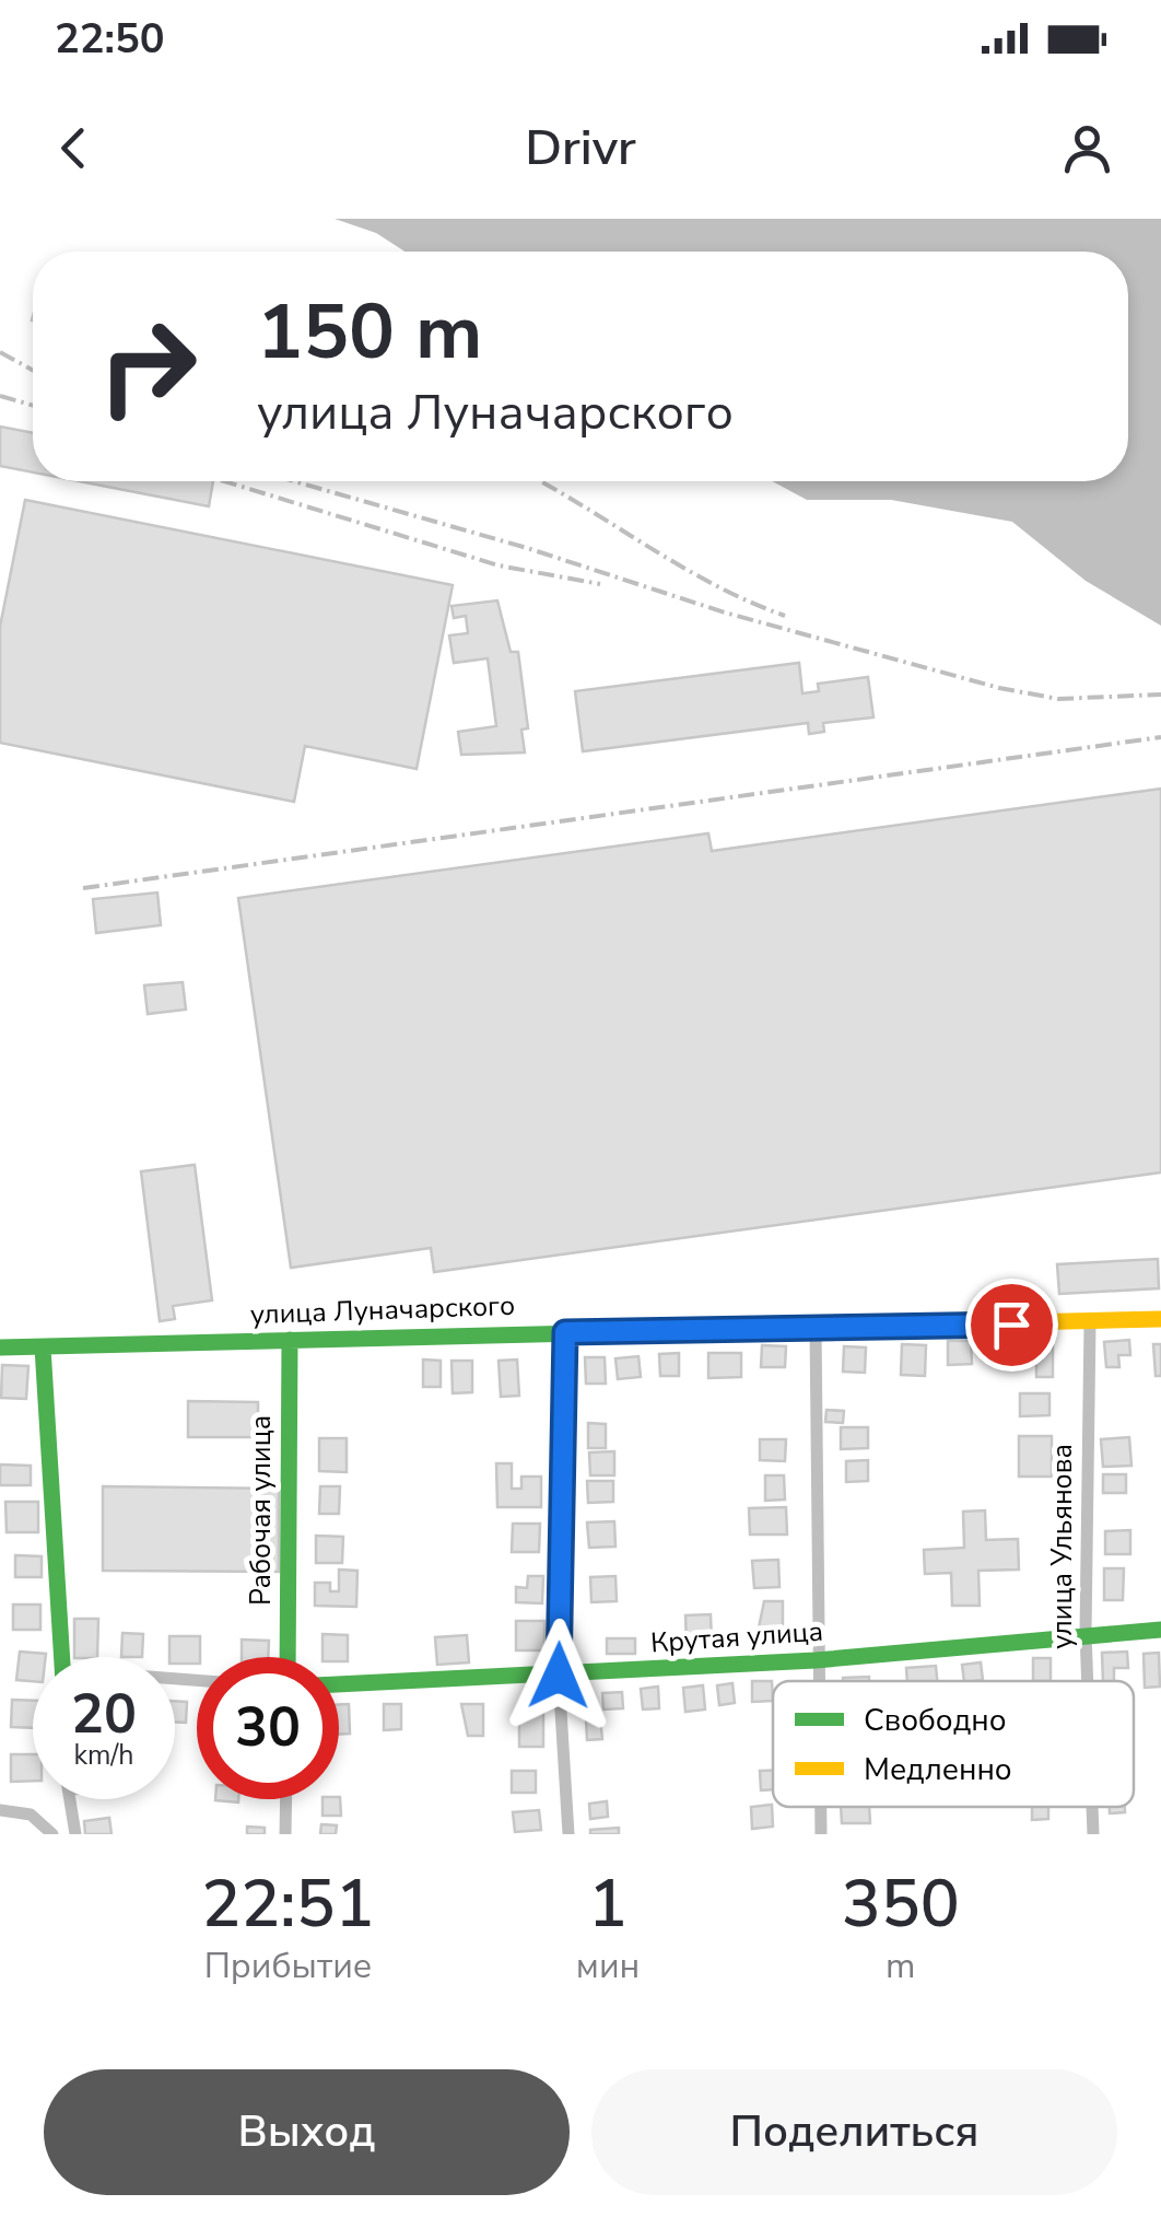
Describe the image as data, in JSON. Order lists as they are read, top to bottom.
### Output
{
  "streets": {
    "street": [
      "улица Луначарского",
      "Рабочая улица",
      "улица Ульянова",
      "Крутая улица"
    ]
  },
  "crossings": [
    ["улица Луначарского", "Рабочая улица"],
    ["улица Луначарского", "улица Ульянова"],
    ["улица Ульянова", "Крутая улица"]
  ],
  "legend": ["Свободно", "Медленно"],
  "page": {
    "status": "22:50",
    "header": "Drivr",
    "turn": ["150 m", "улица Луначарского"],
    "speed": "20 km/h",
    "limit": "30",
    "eta": [
      "22:51",
      "Прибытие",
      "1",
      "мин",
      "350",
      "m"
    ],
    "buttons": ["Выход", "Поделиться"]
  }
}
